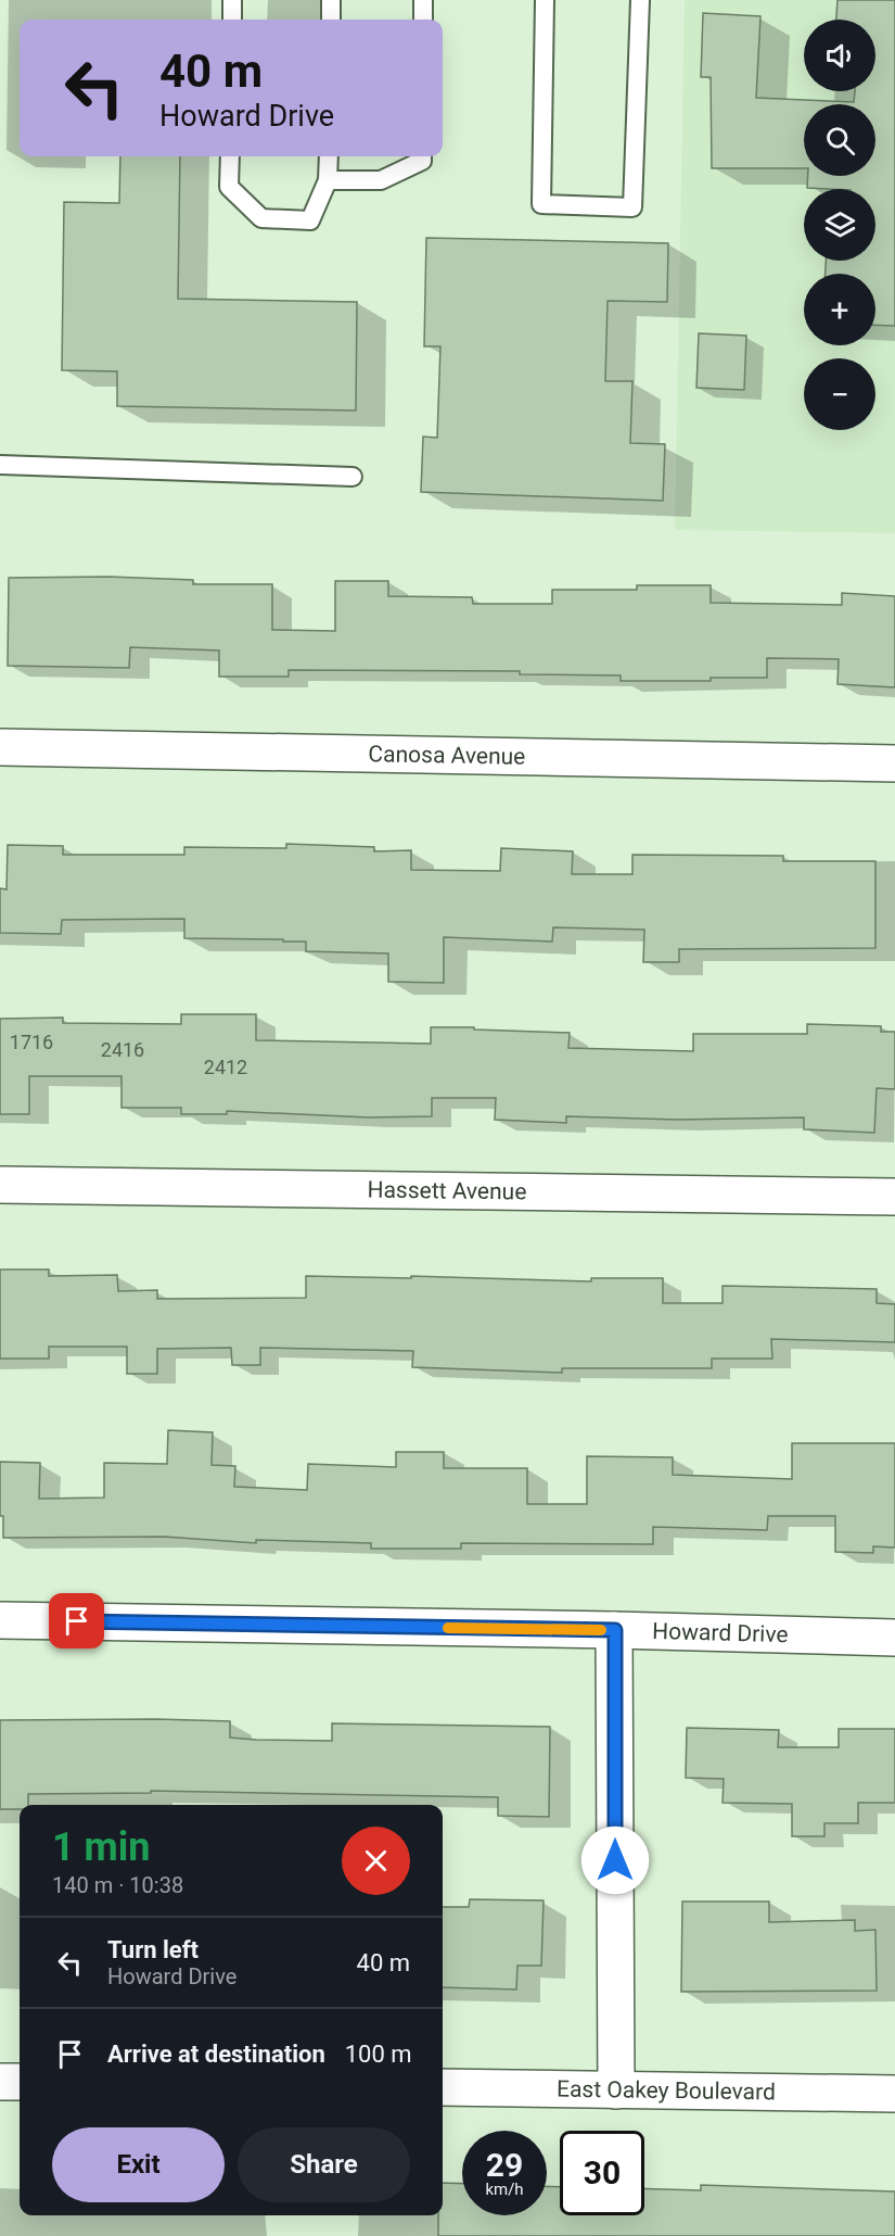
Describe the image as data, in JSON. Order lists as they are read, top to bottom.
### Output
{
  "streets": {
    "street": [
      "Canosa Avenue",
      "Hassett Avenue",
      "Howard Drive",
      "East Oakey Boulevard"
    ]
  },
  "house_numbers": ["1716", "2416", "2412"],
  "page": {
    "map_buttons": ["+", "−"],
    "turn": ["40 m", "Howard Drive"],
    "heading": ["1 min", "140 m · 10:38"],
    "list": [
      {
        "name": "Turn left",
        "note": "Howard Drive",
        "value": "40 m"
      },
      {
        "name": "Arrive at destination",
        "value": "100 m"
      }
    ],
    "buttons": ["Exit", "Share"],
    "speed": "29 km/h",
    "limit": "30"
  }
}
